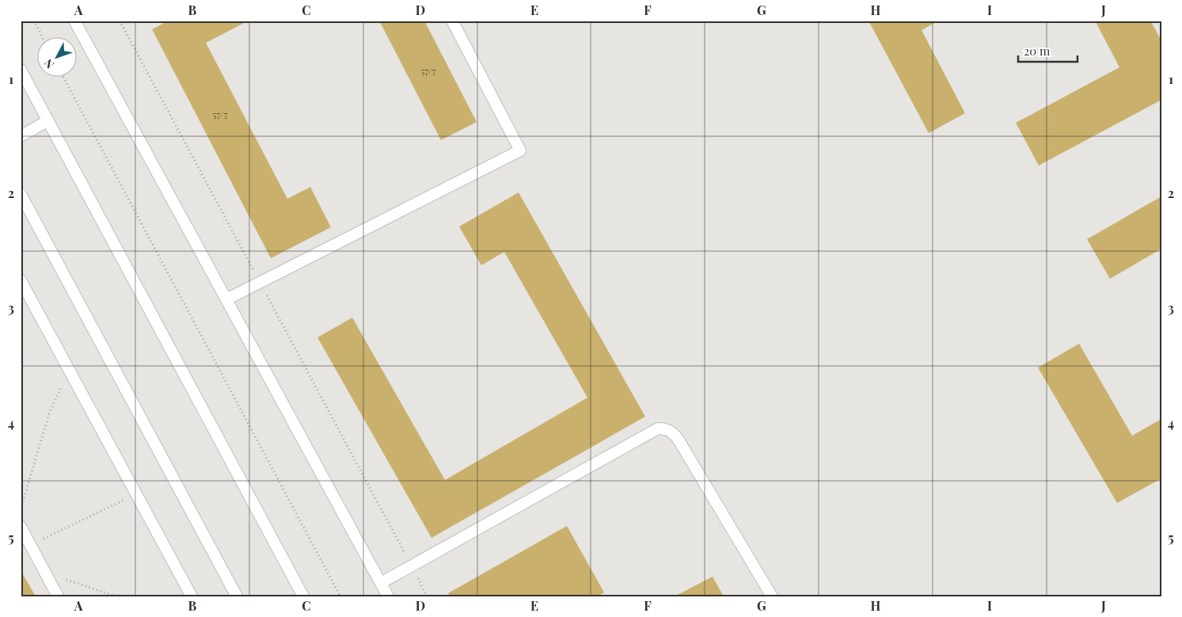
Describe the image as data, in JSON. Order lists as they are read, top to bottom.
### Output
{
  "house_numbers": ["57/7", "57/7"],
  "scale_bar": "20 m",
  "north": "bottom left",
  "grid": {
    "columns": [
      "A",
      "B",
      "C",
      "D",
      "E",
      "F",
      "G",
      "H",
      "I",
      "J"
    ],
    "rows": [
      "1",
      "2",
      "3",
      "4",
      "5"
    ]
  }
}
